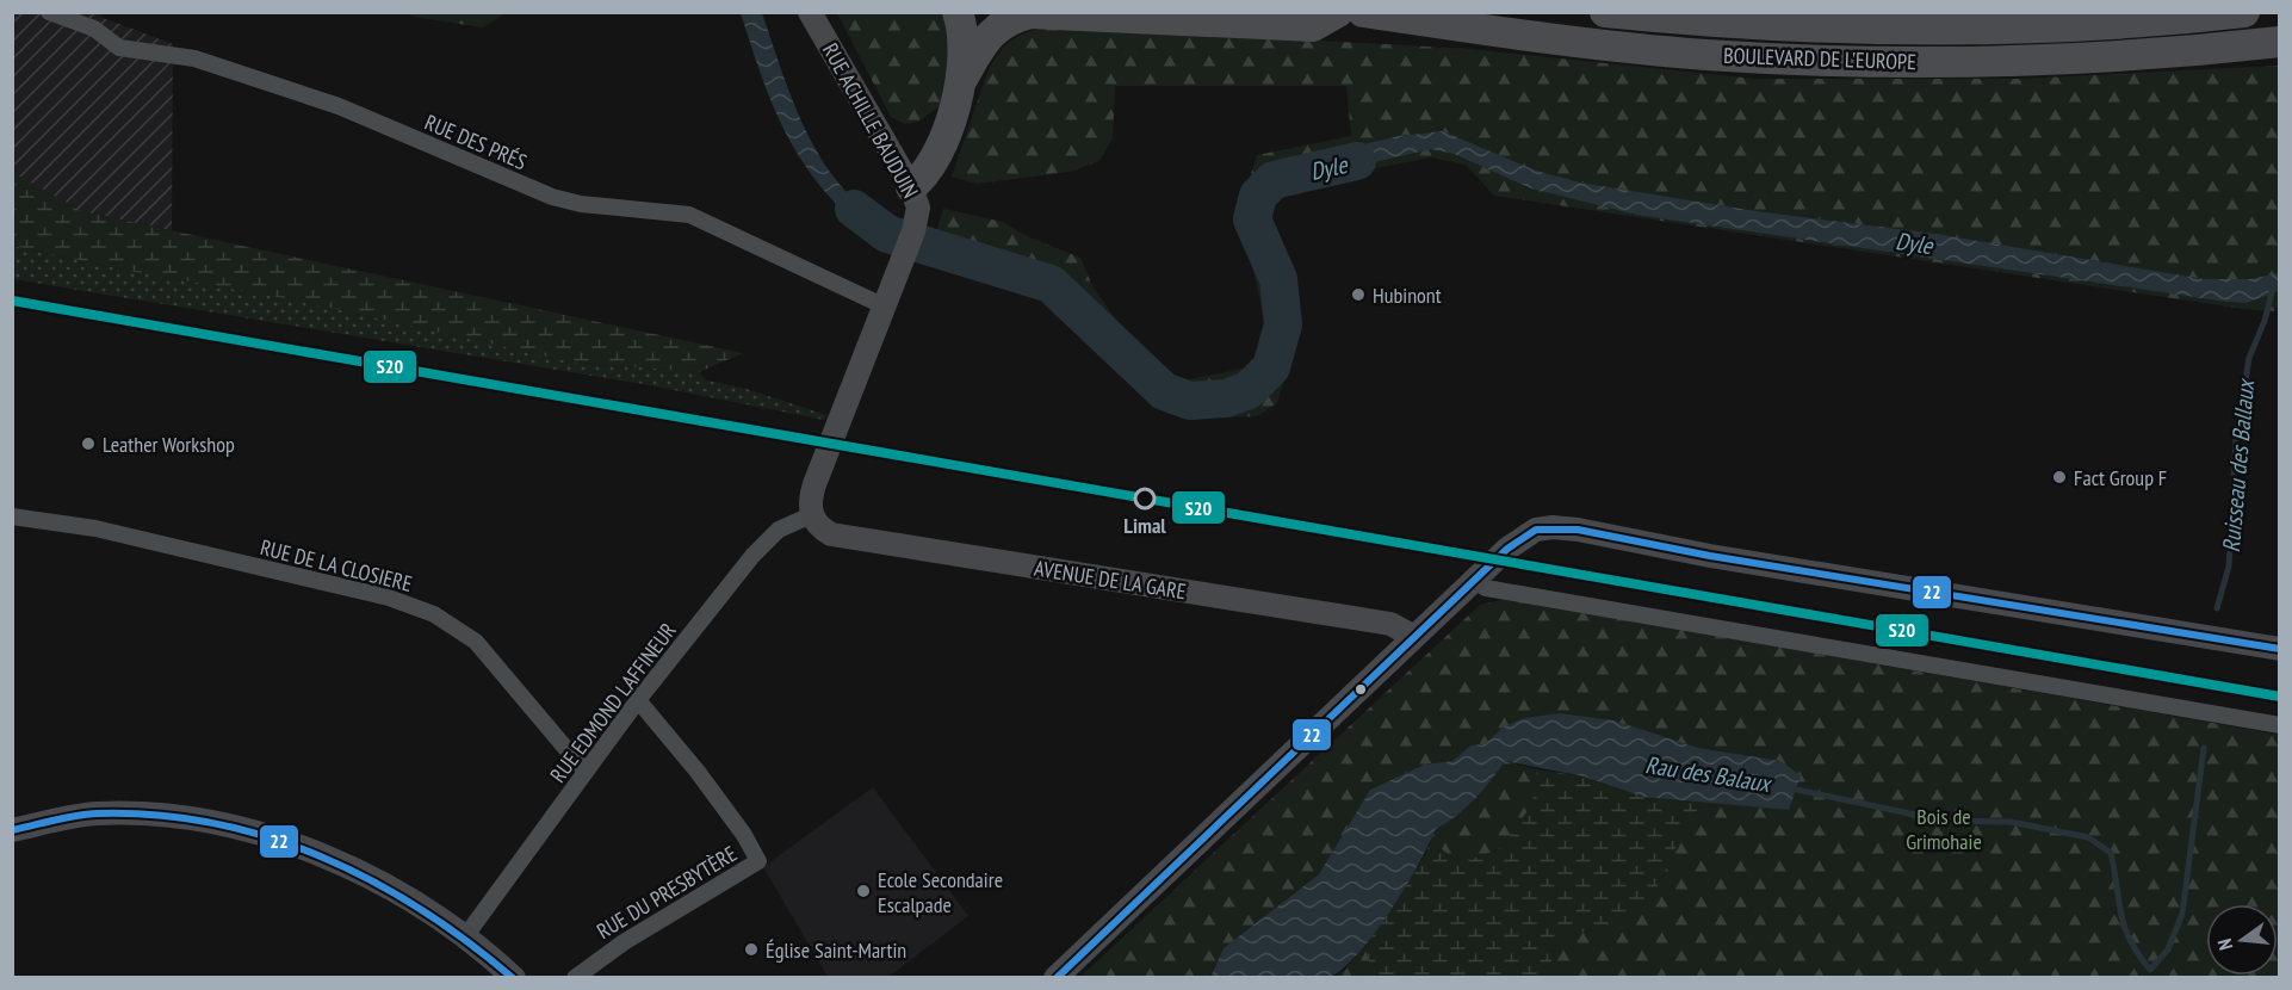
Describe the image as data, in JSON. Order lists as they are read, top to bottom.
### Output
{
  "streets": {
    "highway": ["BOULEVARD DE L'EUROPE"],
    "main road": ["RUE ACHILLE BAUDUIN", "AVENUE DE LA GARE"],
    "street": [
      "RUE DES PRÉS",
      "RUE DE LA CLOSIERE",
      "RUE EDMOND LAFFINEUR",
      "RUE DU PRESBYTÈRE"
    ]
  },
  "crossings": [
    ["RUE ACHILLE BAUDUIN", "RUE DES PRÉS"],
    ["RUE DE LA CLOSIERE", "RUE EDMOND LAFFINEUR"],
    ["AVENUE DE LA GARE", "RUE EDMOND LAFFINEUR"],
    ["RUE EDMOND LAFFINEUR", "RUE DU PRESBYTÈRE"]
  ],
  "water": ["Dyle", "Ruisseau des Ballaux", "Rau des Balaux"],
  "parks": ["Bois de Grimohaie"],
  "places": [
    "Hubinont",
    "Leather Workshop",
    "Fact Group F",
    "Limal",
    "Ecole Secondaire Escalpade",
    "Église Saint-Martin"
  ],
  "lines": ["transit line S20", "transit line 22"],
  "north": "left"
}
